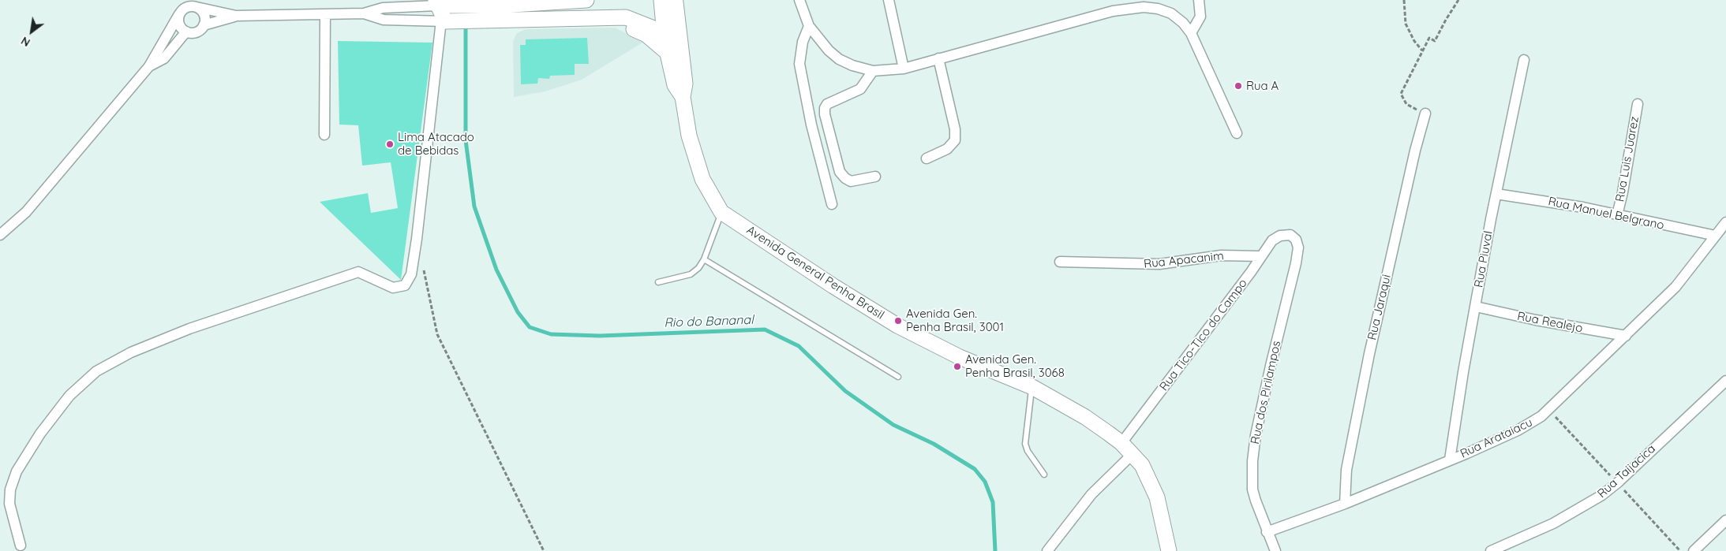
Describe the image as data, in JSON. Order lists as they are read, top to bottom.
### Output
{
  "streets": {
    "main road": ["Avenida General Penha Brasil"],
    "street": [
      "Rua Luis Juarez",
      "Rua Manuel Belgrano",
      "Rua Piuval",
      "Rua Apacanim",
      "Rua Jaraqui",
      "Rua Realejo",
      "Rua Tico-Tico do Campo",
      "Rua dos Pirilampos",
      "Rua Arataiacu",
      "Rua Taijacica"
    ]
  },
  "crossings": [
    ["Rua Luis Juarez", "Rua Manuel Belgrano"],
    ["Rua Manuel Belgrano", "Rua Piuval"],
    ["Rua Manuel Belgrano", "Rua Arataiacu"],
    ["Rua Piuval", "Rua Realejo"],
    ["Rua Piuval", "Rua Arataiacu"],
    ["Rua Apacanim", "Rua Tico-Tico do Campo"],
    ["Avenida General Penha Brasil", "Rua Tico-Tico do Campo"],
    ["Rua Jaraqui", "Rua Arataiacu"],
    ["Rua Realejo", "Rua Arataiacu"],
    ["Rua Tico-Tico do Campo", "Rua dos Pirilampos"],
    ["Rua dos Pirilampos", "Rua Arataiacu"]
  ],
  "water": ["Rio do Bananal"],
  "places": [
    "Rua A",
    "Lima Atacado de Bebidas",
    "Avenida Gen. Penha Brasil, 3001",
    "Avenida Gen. Penha Brasil, 3068"
  ],
  "north": "bottom left"
}
